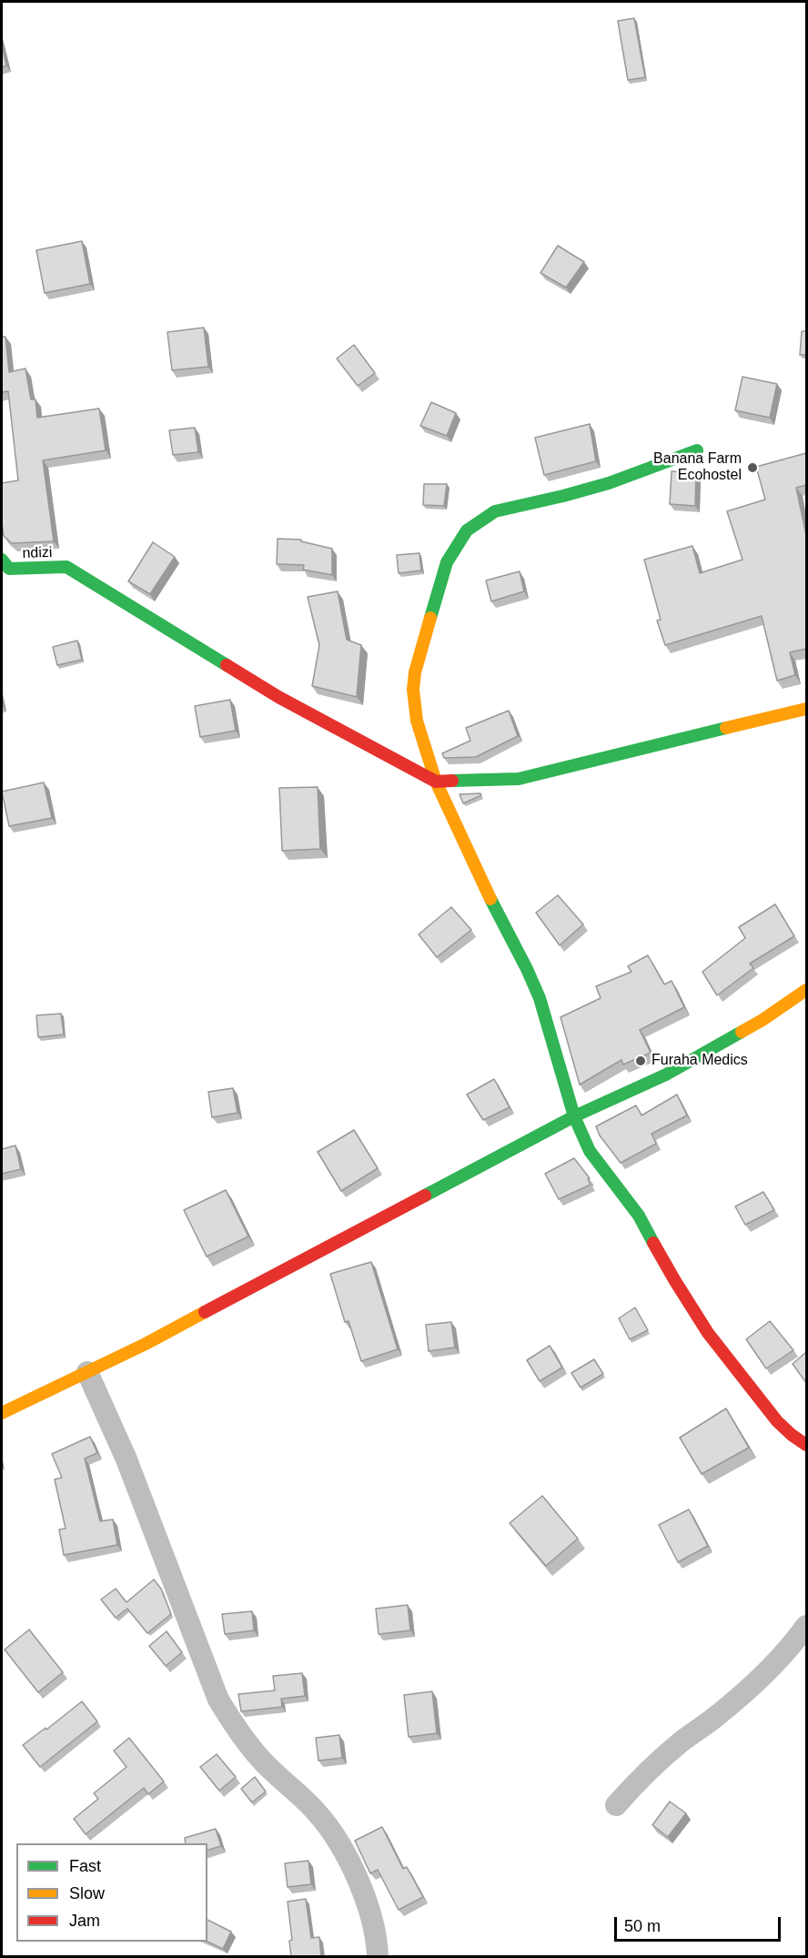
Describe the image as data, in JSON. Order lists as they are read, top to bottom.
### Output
{
  "streets": {
    "street": ["ndizi"]
  },
  "places": ["Banana Farm Ecohostel", "Furaha Medics"],
  "legend": ["Fast", "Slow", "Jam"],
  "scale_bar": "50 m"
}
